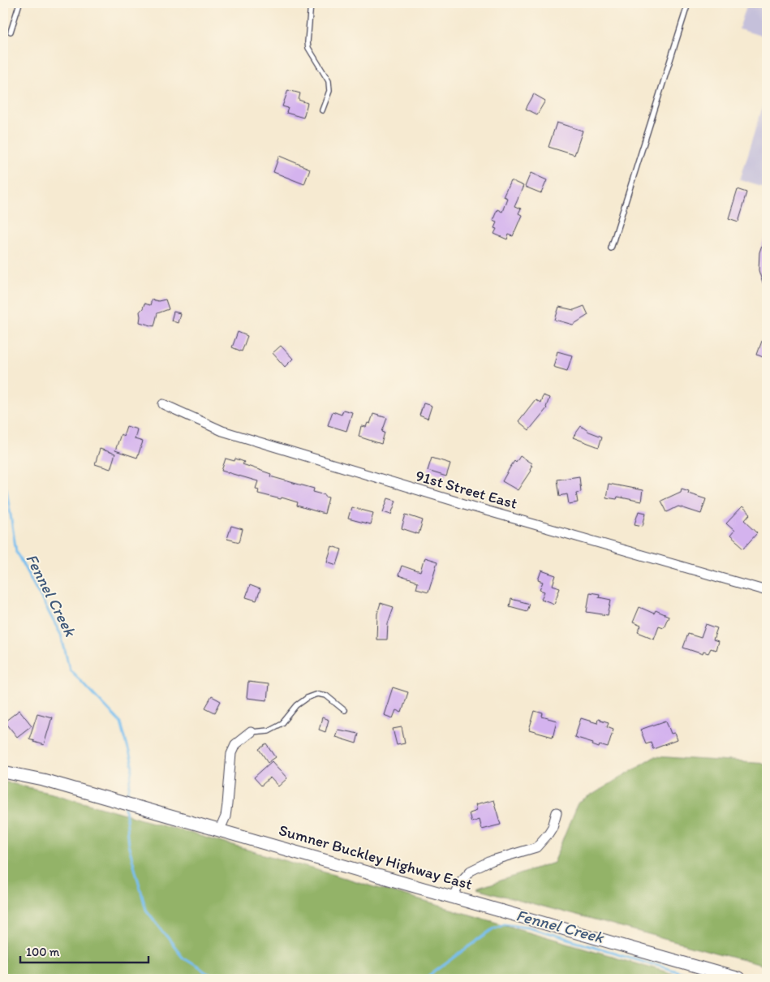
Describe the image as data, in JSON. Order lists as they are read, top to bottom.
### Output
{
  "streets": {
    "street": ["91st Street East", "Sumner Buckley Highway East"]
  },
  "water": ["Fennel Creek"],
  "scale_bar": "100 m"
}
